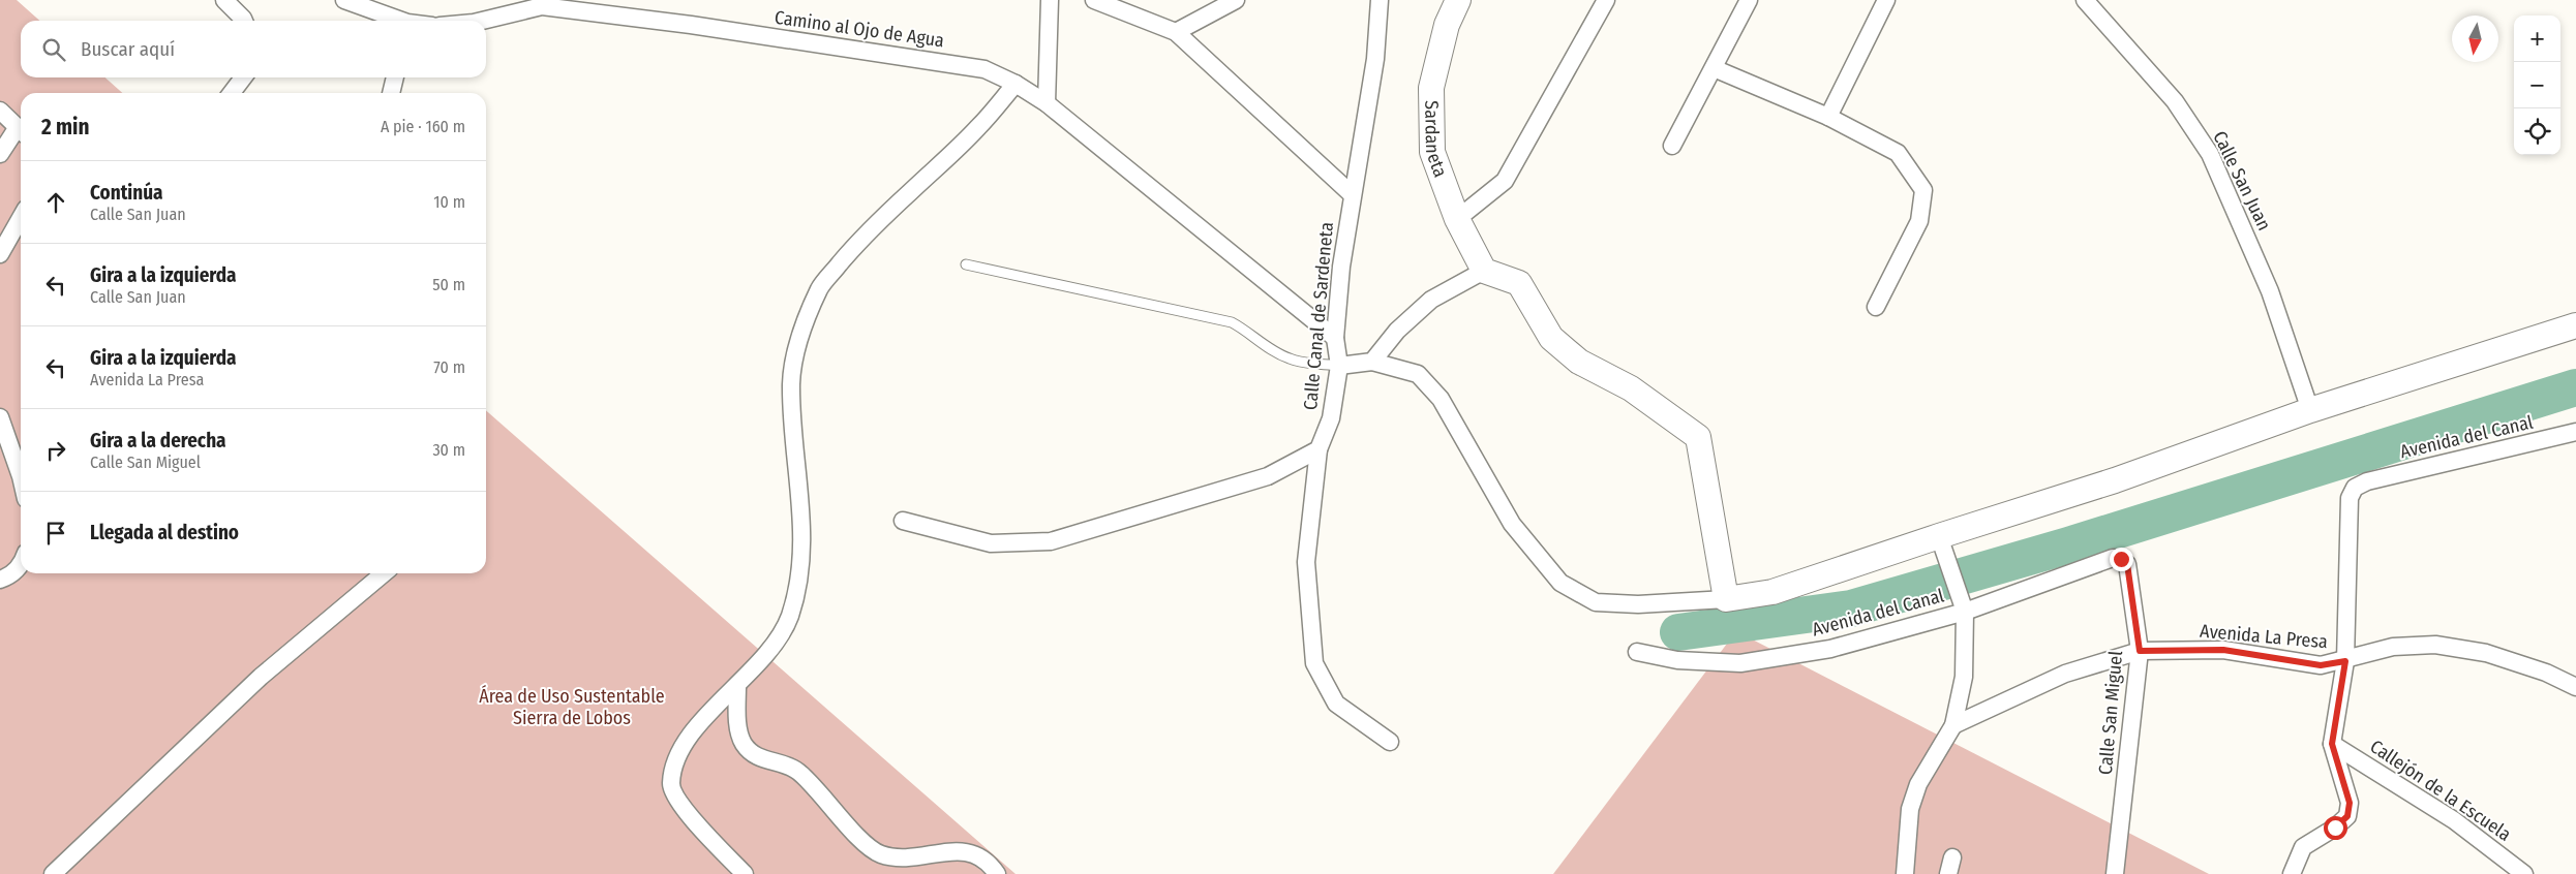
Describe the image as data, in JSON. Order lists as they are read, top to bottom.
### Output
{
  "streets": {
    "street": [
      "Camino al Ojo de Agua",
      "Sardaneta",
      "Calle San Juan",
      "Calle Canal de Sardeneta",
      "Avenida del Canal",
      "Avenida La Presa",
      "Calle San Miguel",
      "Callejón de la Escuela"
    ]
  },
  "crossings": [
    ["Camino al Ojo de Agua", "Calle Canal de Sardeneta"],
    ["Avenida del Canal", "Avenida La Presa"],
    ["Avenida del Canal", "Calle San Miguel"],
    ["Avenida La Presa", "Calle San Miguel"]
  ],
  "parks": ["Área de Uso Sustentable Sierra de Lobos"],
  "north": "bottom",
  "page": {
    "map_buttons": ["+", "−"],
    "search": "Buscar aquí",
    "heading": ["2 min", "A pie · 160 m"],
    "list": [
      ["Continúa", "Calle San Juan", "10 m"],
      ["Gira a la izquierda", "Calle San Juan", "50 m"],
      ["Gira a la izquierda", "Avenida La Presa", "70 m"],
      ["Gira a la derecha", "Calle San Miguel", "30 m"],
      "Llegada al destino"
    ]
  }
}
